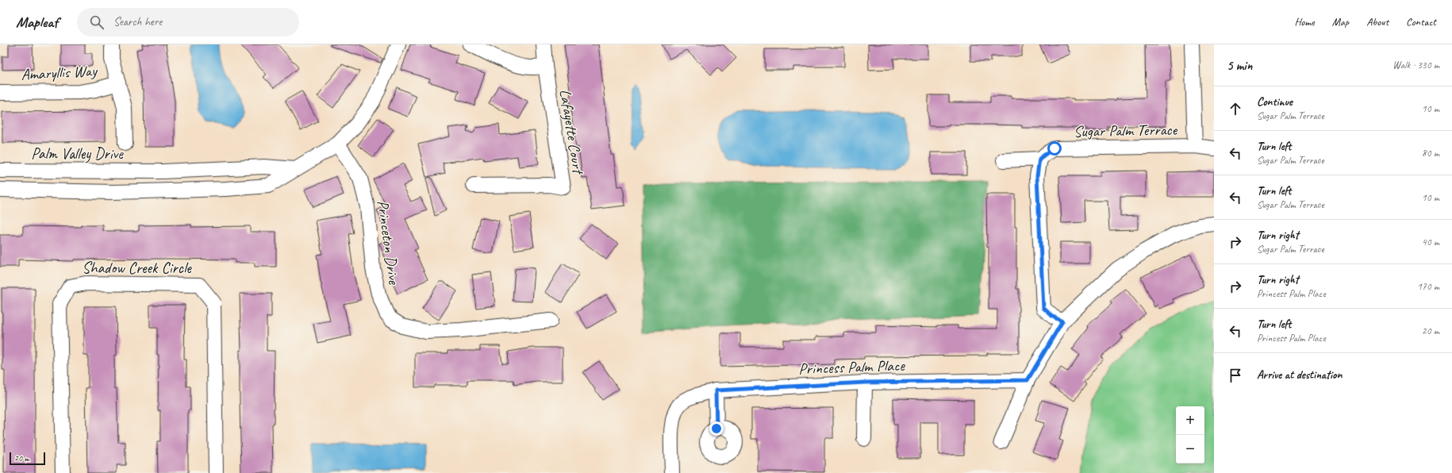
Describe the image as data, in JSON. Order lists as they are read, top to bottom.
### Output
{
  "streets": {
    "street": [
      "Amaryllis Way",
      "Sugar Palm Terrace",
      "Lafayette Court",
      "Palm Valley Drive",
      "Princeton Drive",
      "Shadow Creek Circle",
      "Princess Palm Place"
    ]
  },
  "scale_bar": "20 m",
  "page": {
    "header": "Mapleaf",
    "search": "Search here",
    "nav": [
      "Home",
      "Map",
      "About",
      "Contact"
    ],
    "heading": ["5 min", "Walk · 330 m"],
    "list": [
      ["Continue", "Sugar Palm Terrace", "10 m"],
      ["Turn left", "Sugar Palm Terrace", "80 m"],
      ["Turn left", "Sugar Palm Terrace", "10 m"],
      ["Turn right", "Sugar Palm Terrace", "40 m"],
      ["Turn right", "Princess Palm Place", "170 m"],
      ["Turn left", "Princess Palm Place", "20 m"],
      "Arrive at destination"
    ],
    "map_buttons": ["+", "−"],
    "scale": "20 m"
  }
}
